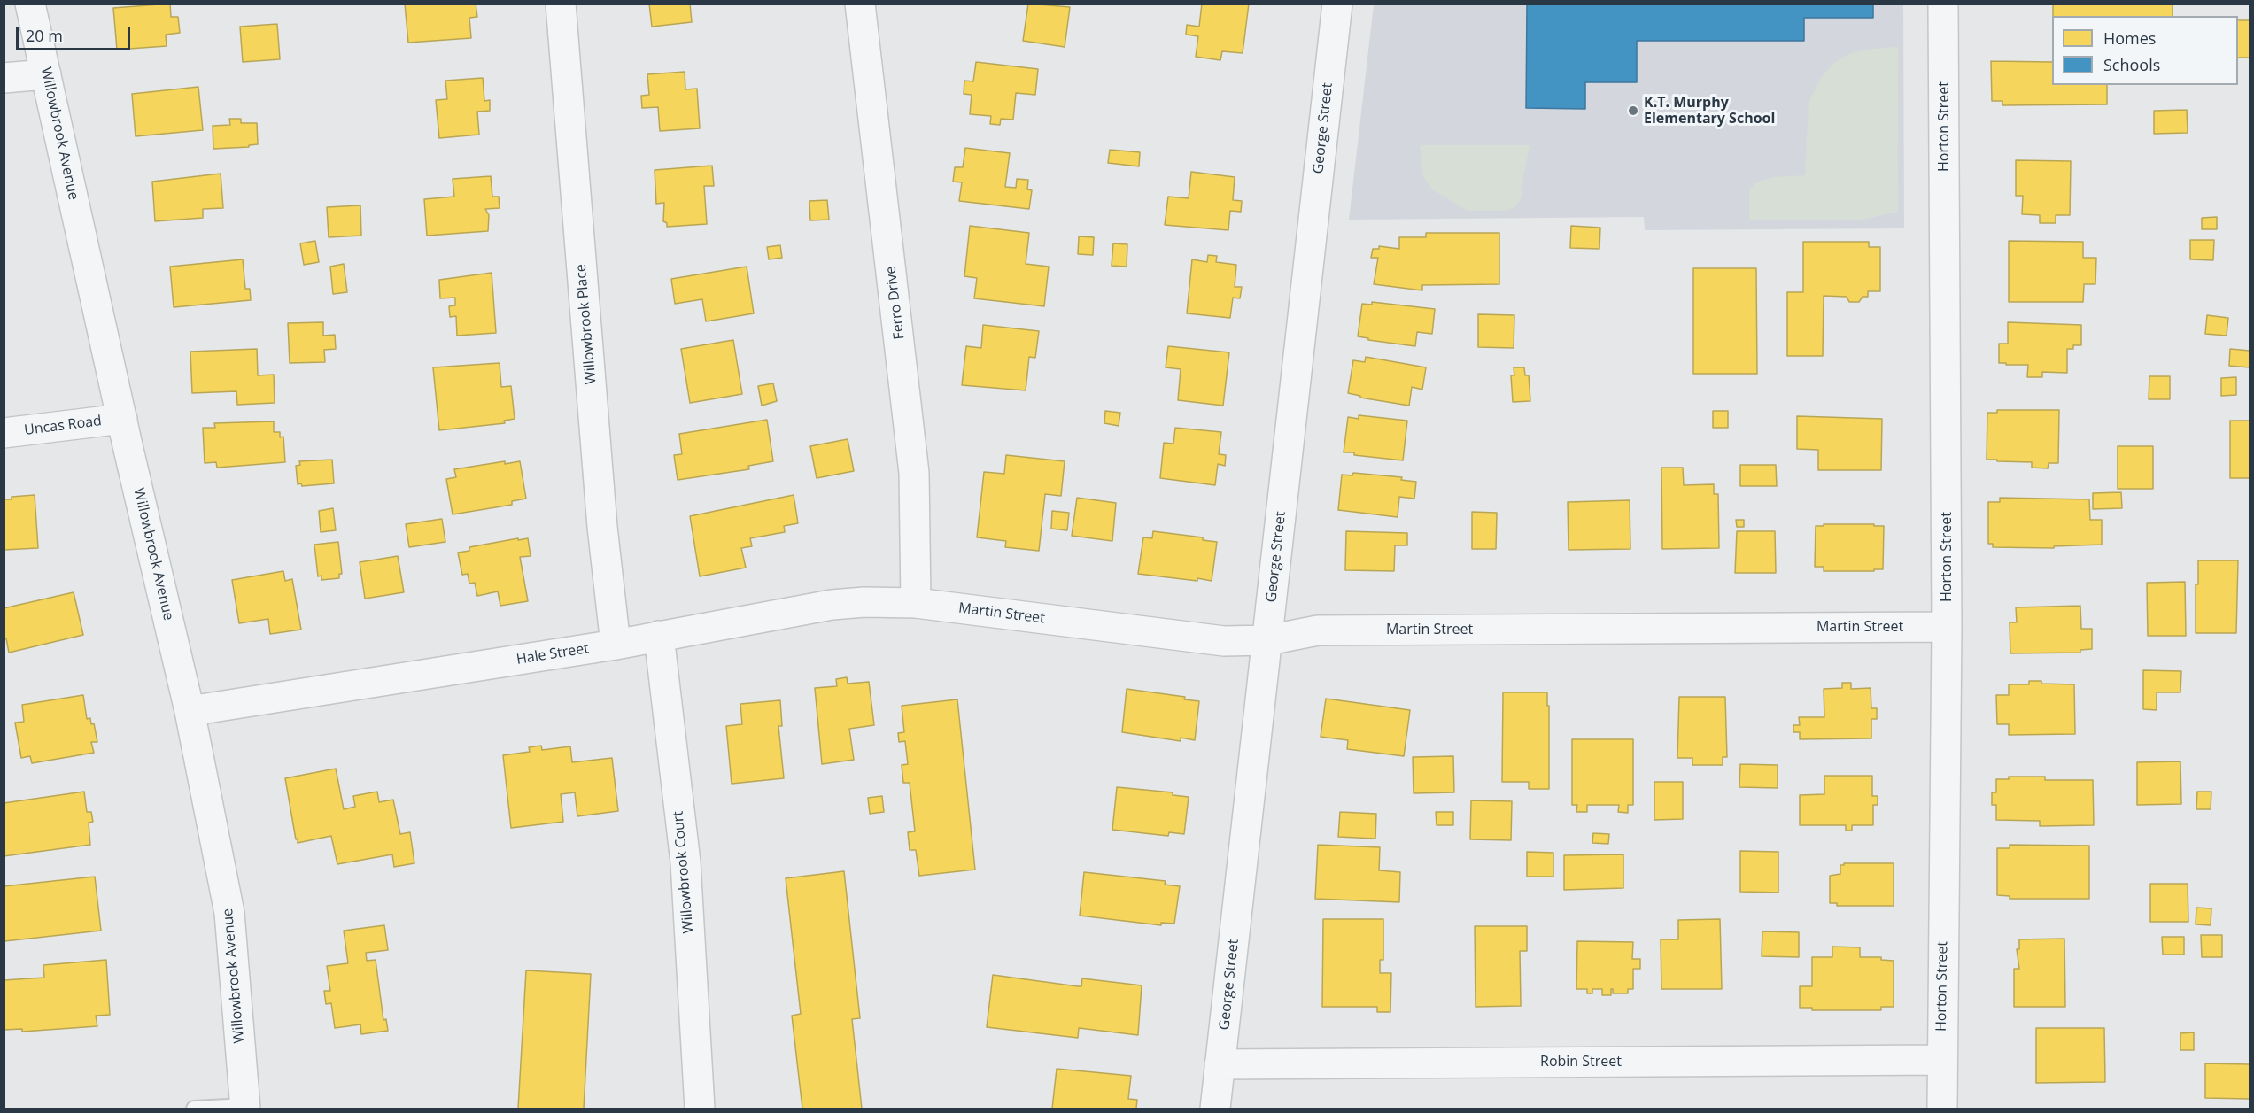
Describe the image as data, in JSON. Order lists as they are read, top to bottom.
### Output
{
  "streets": {
    "street": [
      "Horton Street",
      "George Street",
      "Willowbrook Avenue",
      "Ferro Drive",
      "Willowbrook Place",
      "Uncas Road",
      "Martin Street",
      "Hale Street",
      "Willowbrook Court",
      "Robin Street"
    ]
  },
  "crossings": [
    ["Horton Street", "Martin Street"],
    ["Horton Street", "Robin Street"],
    ["George Street", "Martin Street"],
    ["George Street", "Robin Street"],
    ["Willowbrook Avenue", "Uncas Road"],
    ["Willowbrook Avenue", "Hale Street"],
    ["Ferro Drive", "Martin Street"],
    ["Ferro Drive", "Hale Street"],
    ["Willowbrook Place", "Hale Street"],
    ["Martin Street", "Hale Street"],
    ["Hale Street", "Willowbrook Court"]
  ],
  "places": ["K.T. Murphy Elementary School"],
  "legend": ["Homes", "Schools"],
  "scale_bar": "20 m"
}
